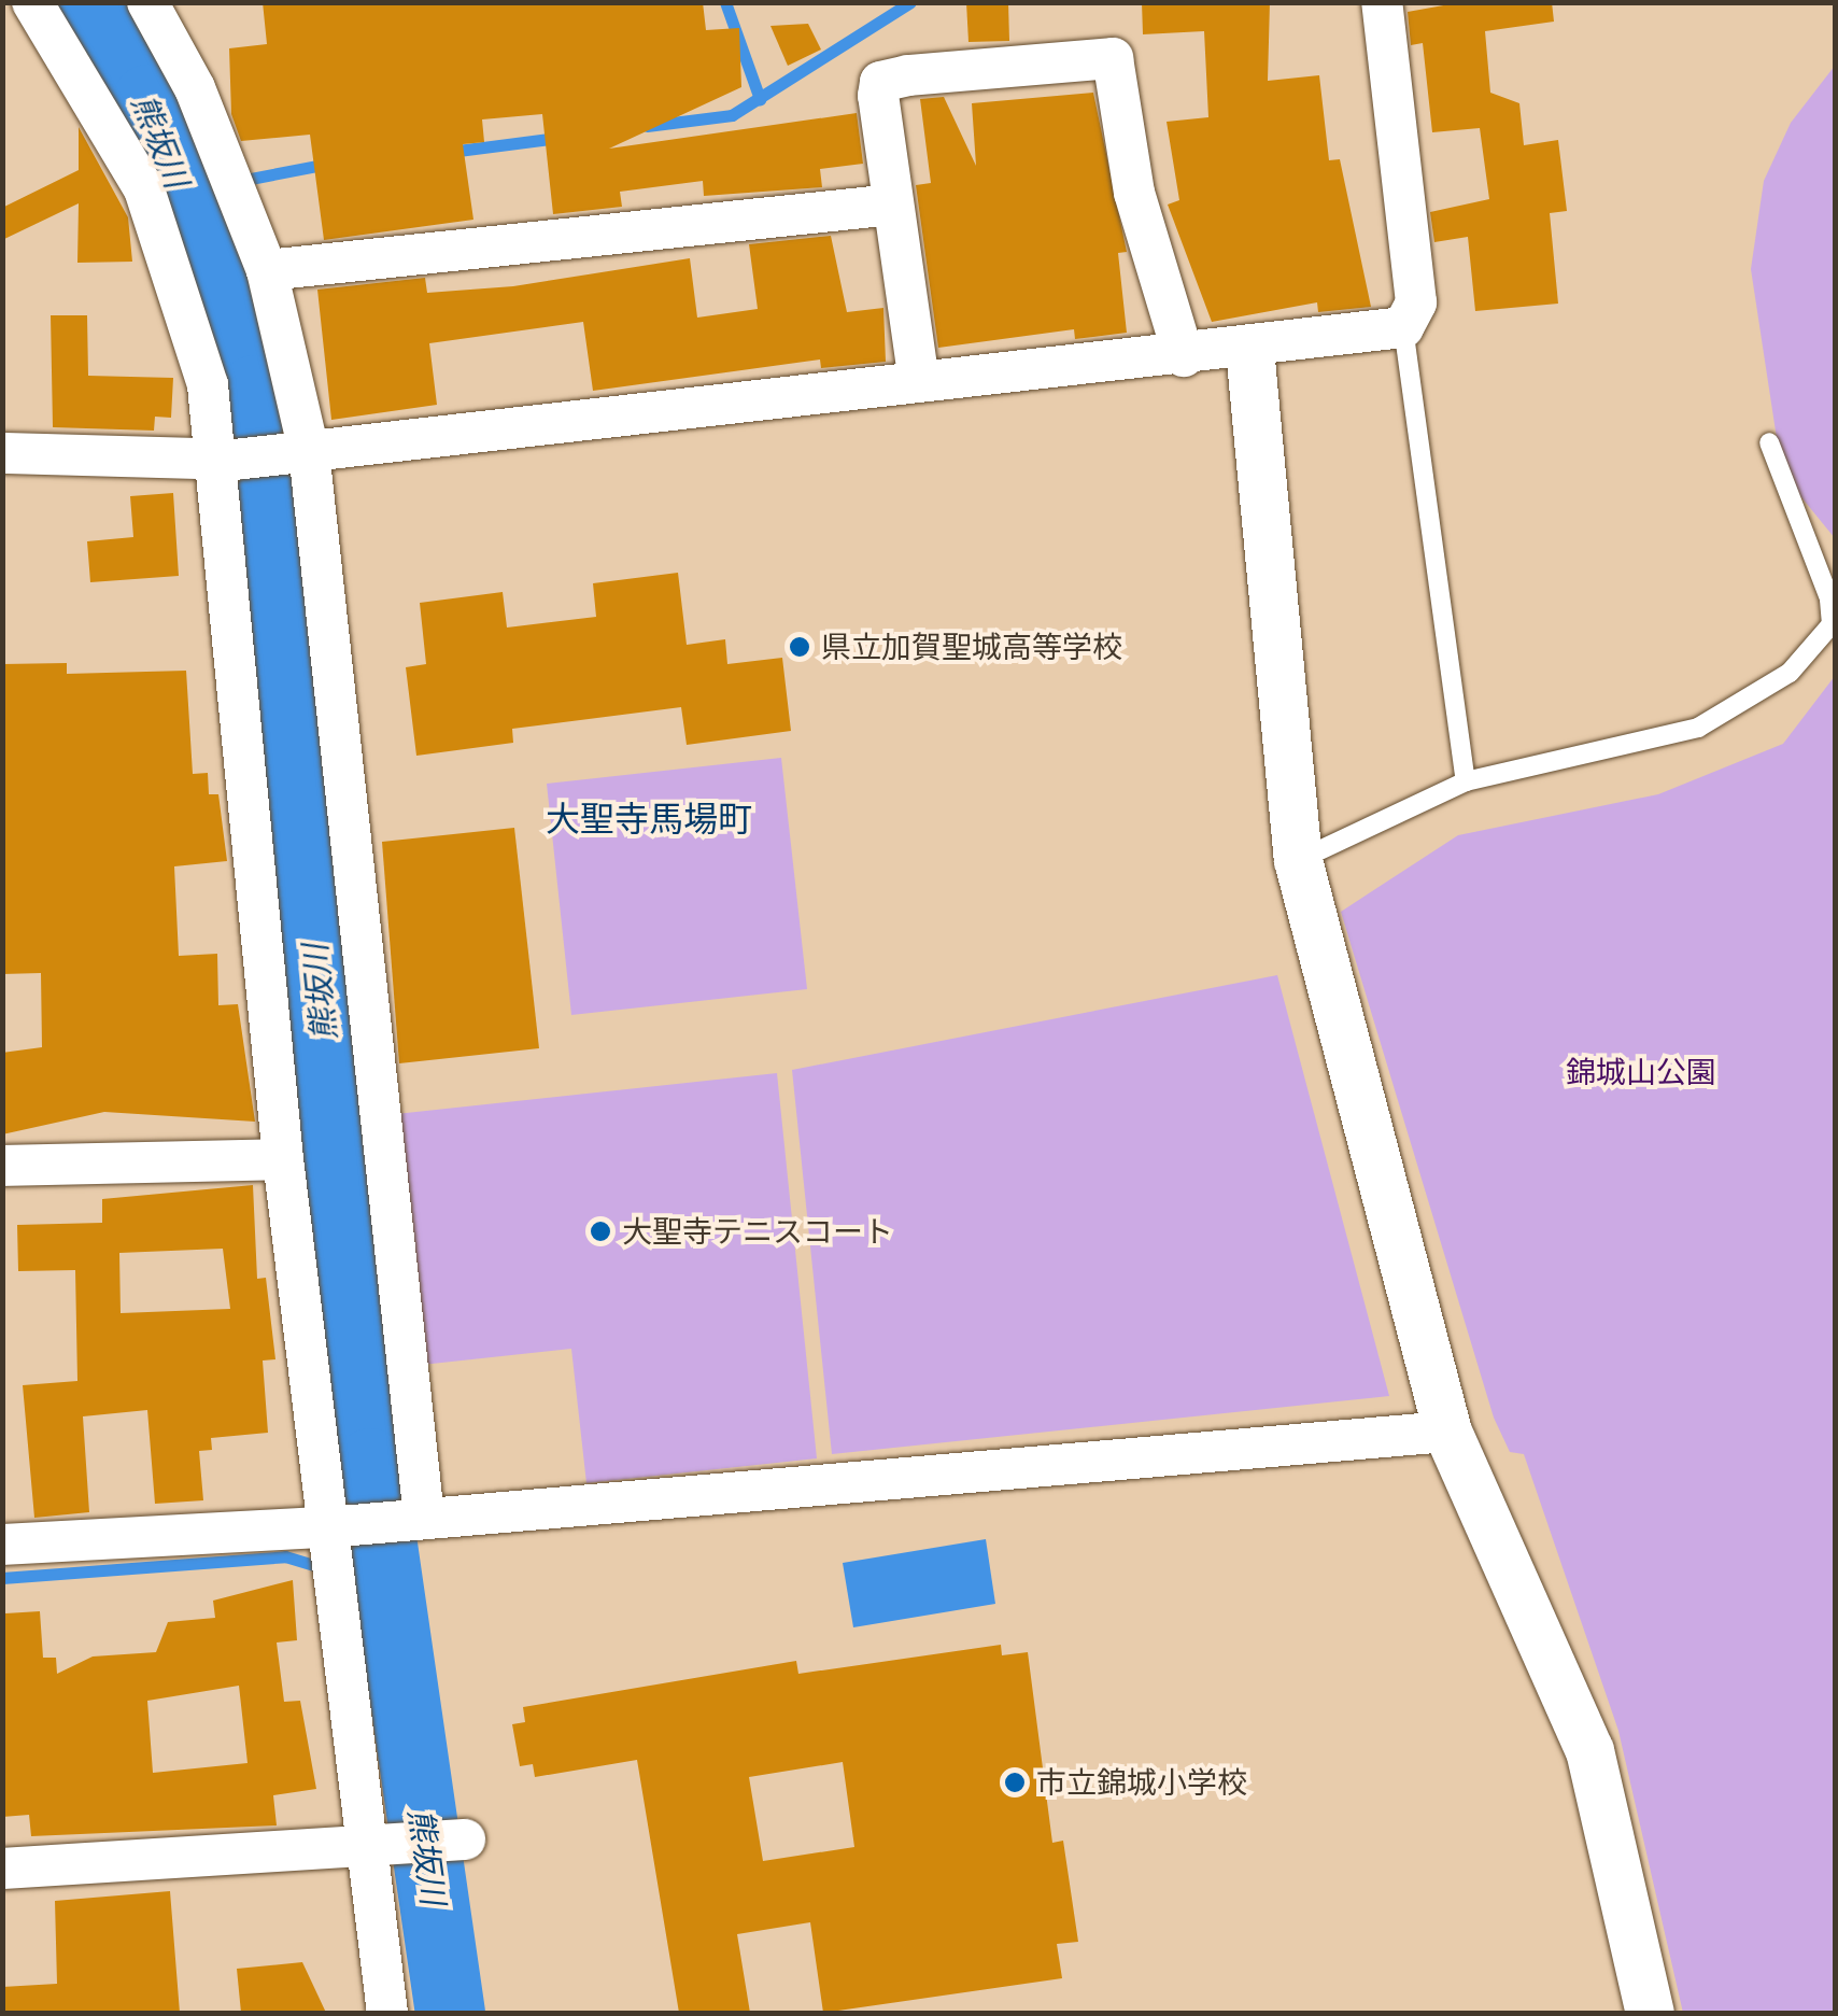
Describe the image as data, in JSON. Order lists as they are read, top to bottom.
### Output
{
  "districts": ["大聖寺馬場町"],
  "water": ["熊坂川"],
  "parks": ["錦城山公園"],
  "places": ["県立加賀聖城高等学校", "大聖寺テニスコート", "市立錦城小学校"]
}
